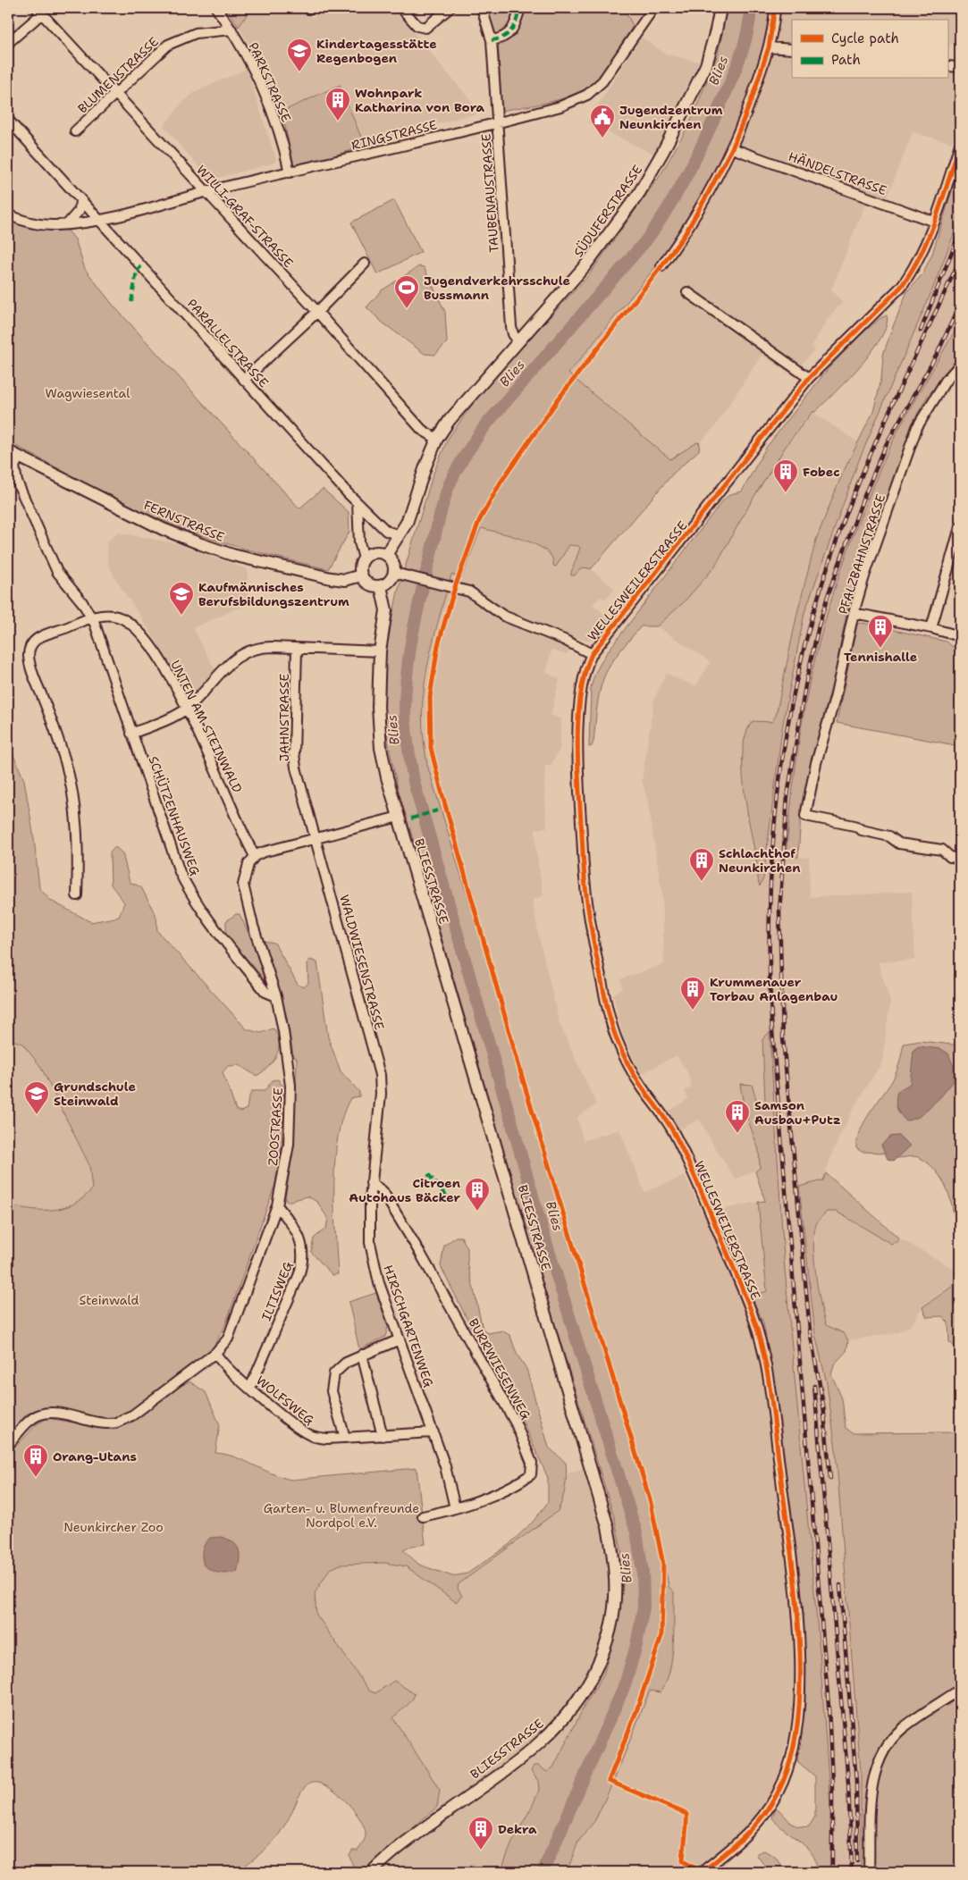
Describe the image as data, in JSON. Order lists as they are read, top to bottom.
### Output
{
  "streets": {
    "main road": ["SÜDUFERSTRASSE", "FERNSTRASSE", "BLIESSTRASSE"],
    "street": [
      "BLUMENSTRASSE",
      "PARKSTRASSE",
      "RINGSTRASSE",
      "HÄNDELSTRASSE",
      "TAUBENAUSTRASSE",
      "WILLI-GRAF-STRASSE",
      "PARALLELSTRASSE",
      "PFALZBAHNSTRASSE",
      "WELLESWEILERSTRASSE",
      "JAHNSTRASSE",
      "UNTEN AM STEINWALD",
      "SCHÜTZENHAUSWEG",
      "WALDWIESENSTRASSE",
      "ZOOSTRASSE",
      "ILTISWEG",
      "HIRSCHGARTENWEG",
      "BURRWIESENWEG",
      "WOLFSWEG"
    ]
  },
  "crossings": [
    ["BLUMENSTRASSE", "PARKSTRASSE"],
    ["BLUMENSTRASSE", "WILLI-GRAF-STRASSE"],
    ["PARKSTRASSE", "RINGSTRASSE"],
    ["RINGSTRASSE", "TAUBENAUSTRASSE"],
    ["RINGSTRASSE", "WILLI-GRAF-STRASSE"],
    ["RINGSTRASSE", "PARALLELSTRASSE"],
    ["HÄNDELSTRASSE", "WELLESWEILERSTRASSE"],
    ["TAUBENAUSTRASSE", "SÜDUFERSTRASSE"],
    ["SÜDUFERSTRASSE", "WILLI-GRAF-STRASSE"],
    ["FERNSTRASSE", "BLIESSTRASSE"],
    ["JAHNSTRASSE", "WALDWIESENSTRASSE"],
    ["UNTEN AM STEINWALD", "SCHÜTZENHAUSWEG"],
    ["UNTEN AM STEINWALD", "ZOOSTRASSE"],
    ["SCHÜTZENHAUSWEG", "ZOOSTRASSE"],
    ["WALDWIESENSTRASSE", "HIRSCHGARTENWEG"],
    ["ZOOSTRASSE", "ILTISWEG"],
    ["ZOOSTRASSE", "WOLFSWEG"],
    ["ILTISWEG", "WOLFSWEG"],
    ["HIRSCHGARTENWEG", "BURRWIESENWEG"],
    ["HIRSCHGARTENWEG", "WOLFSWEG"]
  ],
  "water": ["Blies"],
  "parks": [
    "Wagwiesental",
    "Steinwald",
    "Garten- u. Blumenfreunde Nordpol e.V.",
    "Neunkircher Zoo"
  ],
  "places": {
    "school or university": ["Kindertagesstätte Regenbogen", "Kaufmännisches Berufsbildungszentrum", "Grundschule Steinwald"],
    "building": [
      "Wohnpark Katharina von Bora",
      "Fobec",
      "Tennishalle",
      "Schlachthof Neunkirchen",
      "Krummenauer Torbau Anlagenbau",
      "Samson Ausbau+Putz",
      "Citroen Autohaus Bäcker",
      "Orang-Utans",
      "Dekra"
    ],
    "public building": ["Jugendzentrum Neunkirchen"],
    "sports": ["Jugendverkehrsschule Bussmann"]
  },
  "legend": ["Cycle path", "Path"]
}
